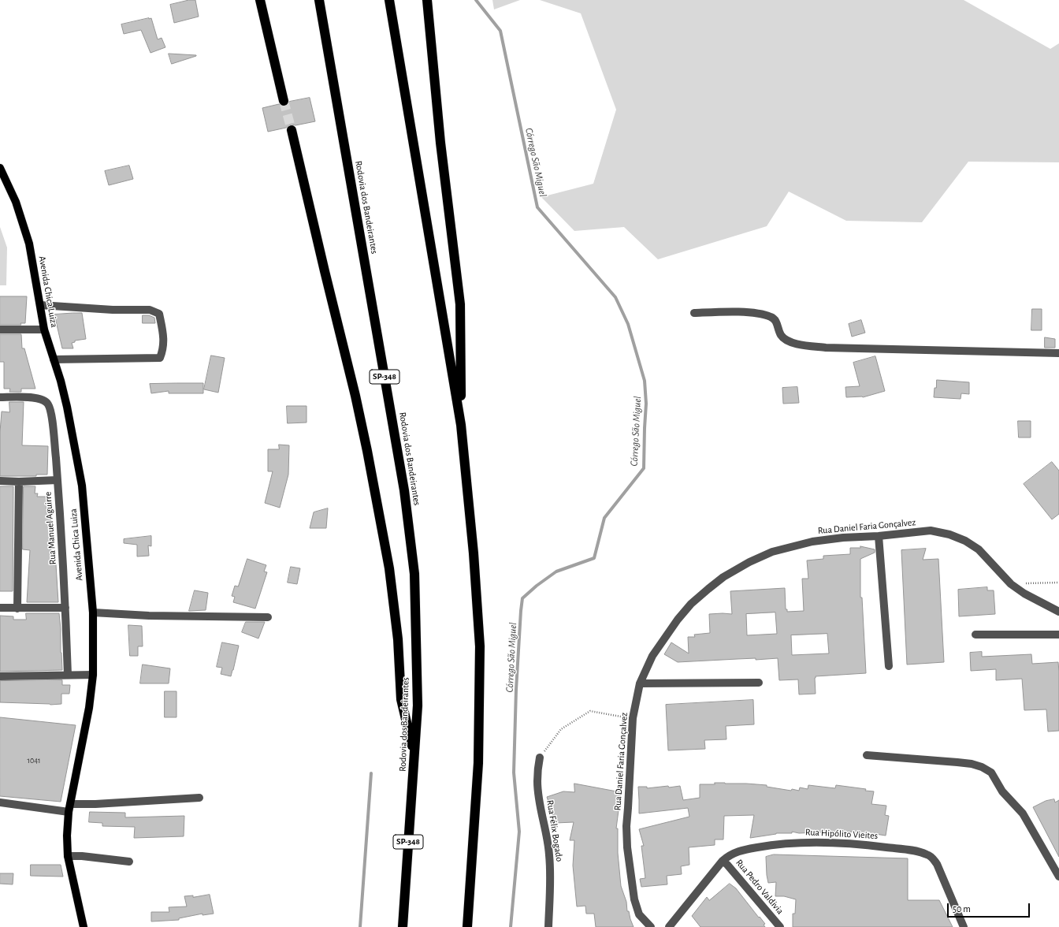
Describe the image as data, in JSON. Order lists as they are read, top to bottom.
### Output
{
  "streets": {
    "highway": ["Rodovia dos Bandeirantes", "SP-348"],
    "main road": ["Avenida Chica Luiza"],
    "street": [
      "Rua Daniel Faria Gonçalvez",
      "Rua Manuel Aguirre",
      "Rua Félix Bogado",
      "Rua Hipólito Vieites",
      "Rua Pedro Valdivia"
    ]
  },
  "crossings": [
    ["Rua Hipólito Vieites", "Rua Pedro Valdivia"]
  ],
  "water": ["Córrego São Miguel"],
  "house_numbers": ["1041"],
  "scale_bar": "50 m"
}
